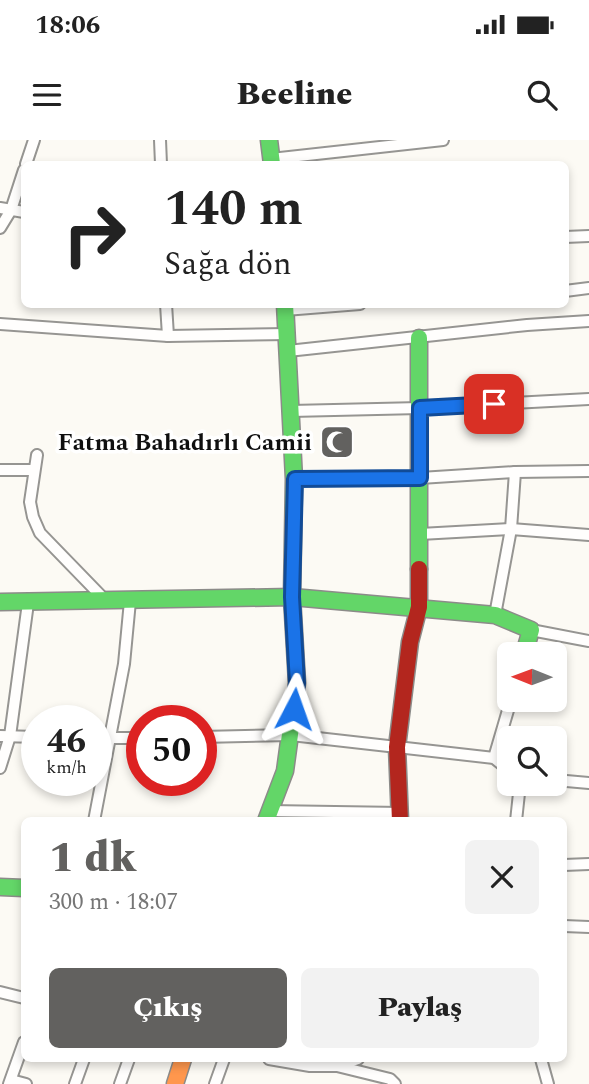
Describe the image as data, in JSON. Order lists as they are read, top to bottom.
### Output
{
  "places": {
    "mosque": ["Fatma Bahadırlı Camii"]
  },
  "north": "left",
  "page": {
    "status": "18:06",
    "header": "Beeline",
    "turn": ["140 m", "Sağa dön"],
    "speed": "46 km/h",
    "limit": "50",
    "heading": ["1 dk", "300 m · 18:07"],
    "buttons": ["Çıkış", "Paylaş"]
  }
}
